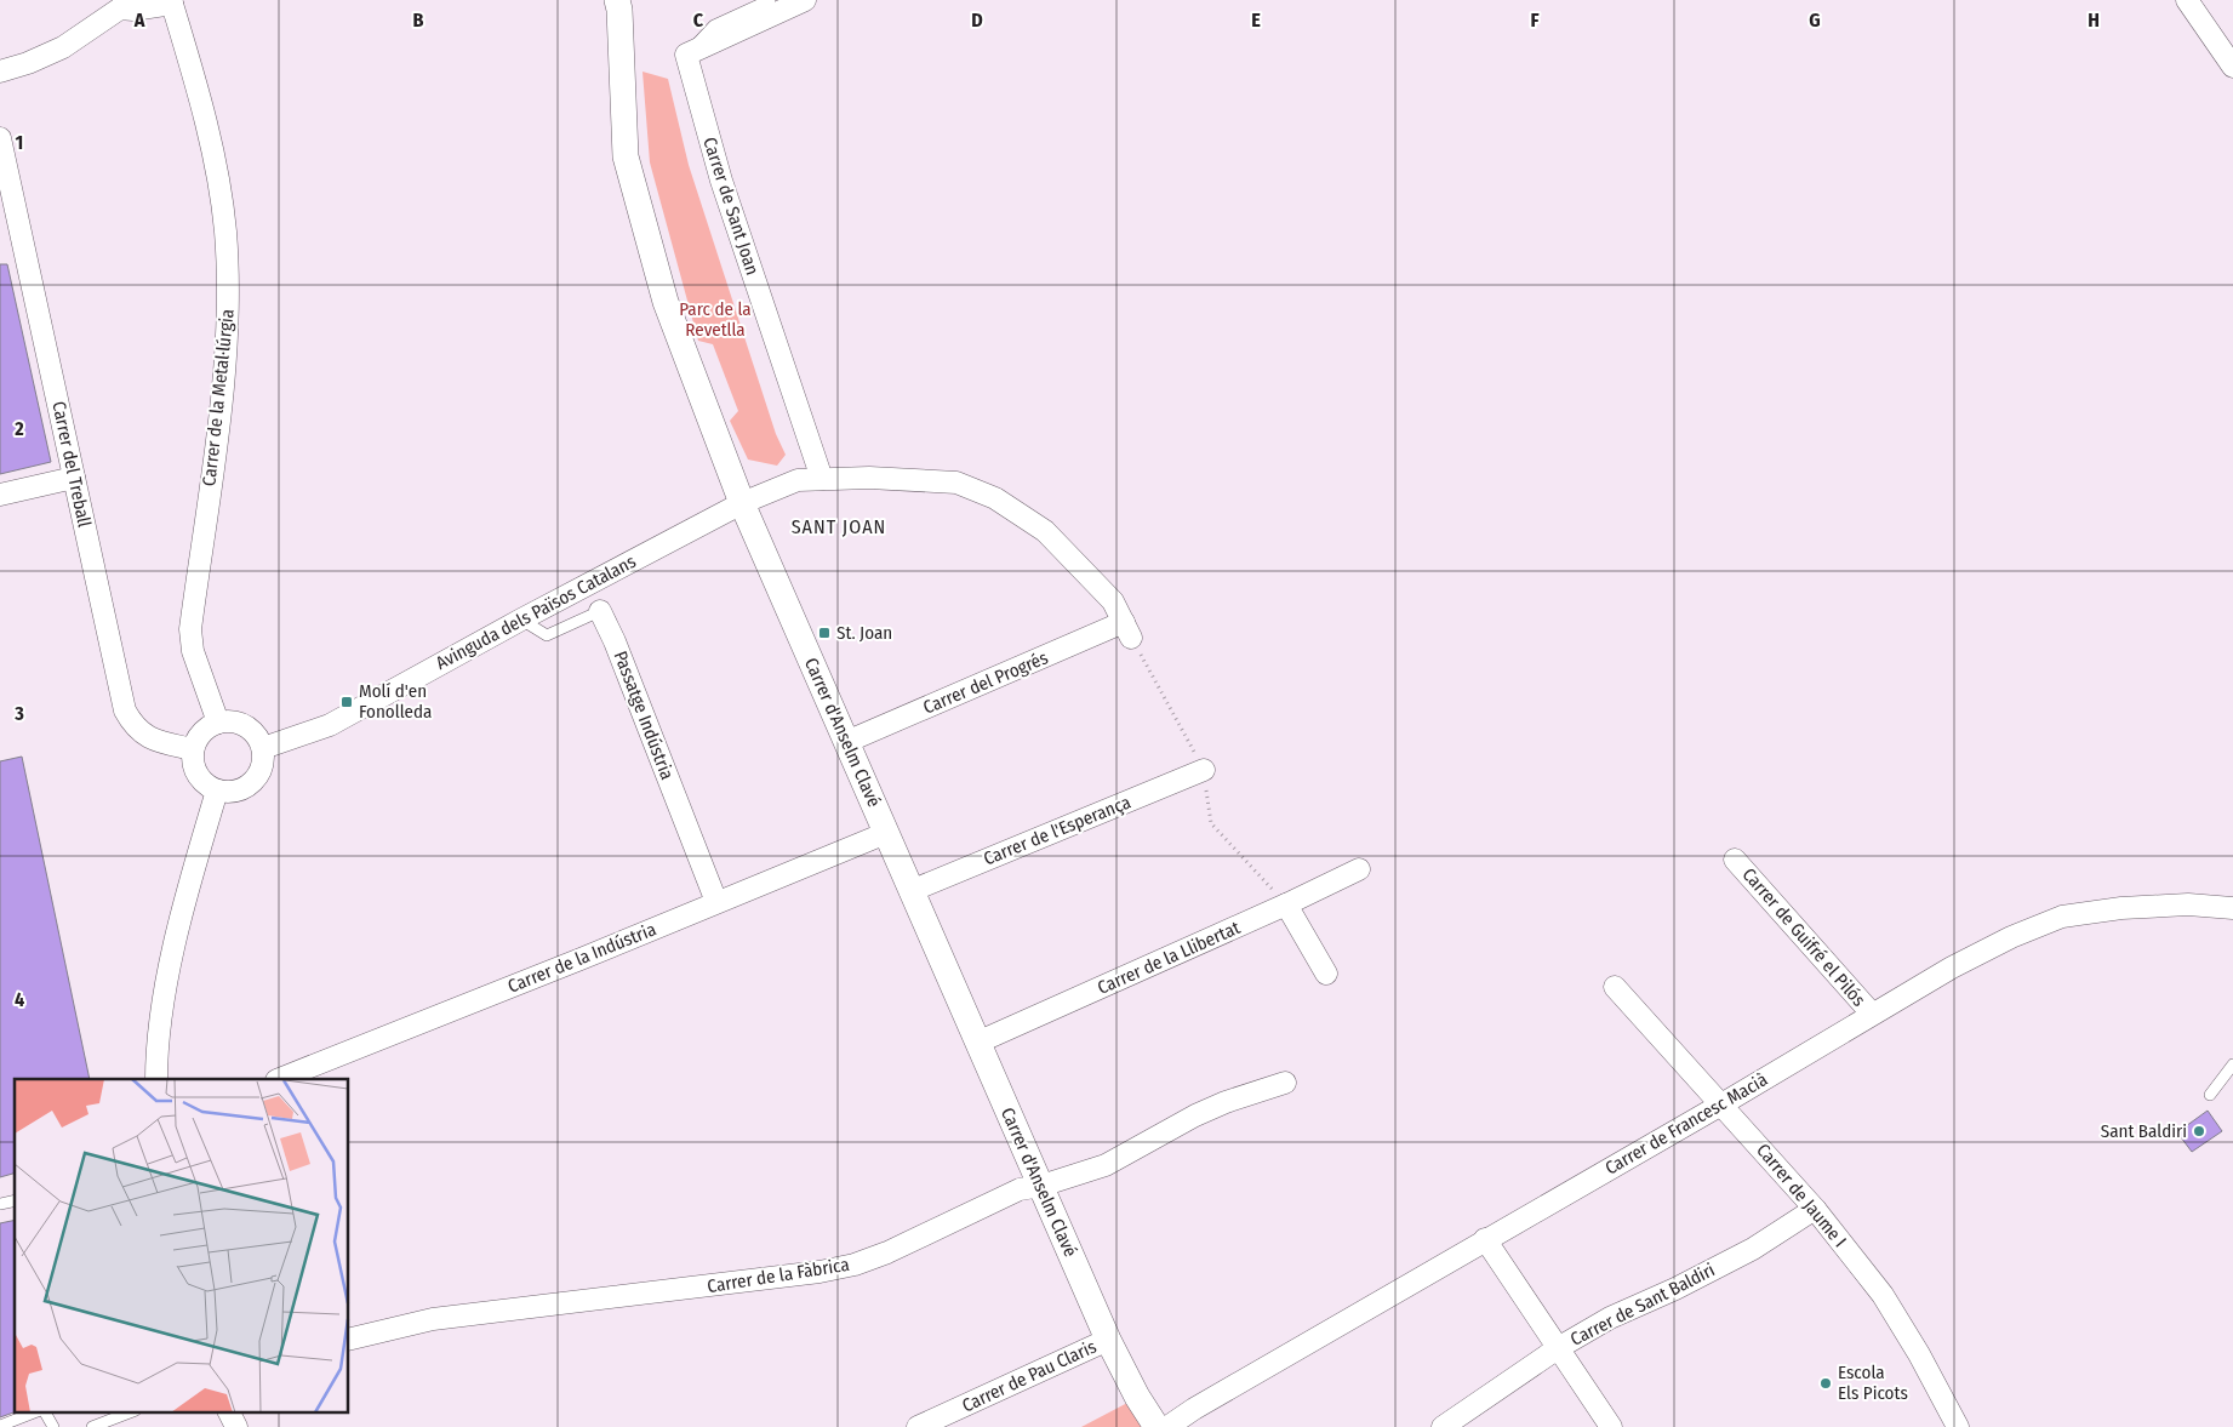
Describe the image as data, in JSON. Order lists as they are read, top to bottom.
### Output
{
  "streets": {
    "street": [
      "Carrer de Sant Joan",
      "Carrer de la Metal·lúrgia",
      "Carrer del Treball",
      "Avinguda dels Països Catalans",
      "Carrer del Progrés",
      "Passatge Indústria",
      "Carrer d'Anselm Clavé",
      "Carrer de l'Esperança",
      "Carrer de Guifré el Pilós",
      "Carrer de la Indústria",
      "Carrer de la Llibertat",
      "Carrer de Francesc Macià",
      "Carrer de Jaume I",
      "Carrer de la Fàbrica",
      "Carrer de Sant Baldiri",
      "Carrer de Pau Claris"
    ]
  },
  "crossings": [
    ["Carrer de Sant Joan", "Avinguda dels Països Catalans"],
    ["Carrer de la Metal·lúrgia", "Carrer del Treball"],
    ["Carrer de la Metal·lúrgia", "Avinguda dels Països Catalans"],
    ["Carrer del Treball", "Avinguda dels Països Catalans"],
    ["Avinguda dels Països Catalans", "Carrer del Progrés"],
    ["Avinguda dels Països Catalans", "Passatge Indústria"],
    ["Avinguda dels Països Catalans", "Carrer d'Anselm Clavé"],
    ["Carrer del Progrés", "Carrer d'Anselm Clavé"],
    ["Passatge Indústria", "Carrer de la Indústria"],
    ["Carrer d'Anselm Clavé", "Carrer de l'Esperança"],
    ["Carrer d'Anselm Clavé", "Carrer de la Indústria"],
    ["Carrer d'Anselm Clavé", "Carrer de la Llibertat"],
    ["Carrer d'Anselm Clavé", "Carrer de la Fàbrica"],
    ["Carrer d'Anselm Clavé", "Carrer de Pau Claris"],
    ["Carrer de Guifré el Pilós", "Carrer de Francesc Macià"],
    ["Carrer de Francesc Macià", "Carrer de Jaume I"],
    ["Carrer de Jaume I", "Carrer de Sant Baldiri"]
  ],
  "districts": ["SANT JOAN"],
  "parks": ["Parc de la Revetlla"],
  "places": {
    "transit": ["St. Joan", "Molí d'en Fonolleda"],
    "other": ["Sant Baldiri", "Escola Els Picots"]
  },
  "grid": {
    "columns": [
      "A",
      "B",
      "C",
      "D",
      "E",
      "F",
      "G",
      "H"
    ],
    "rows": [
      "1",
      "2",
      "3",
      "4"
    ]
  }
}
